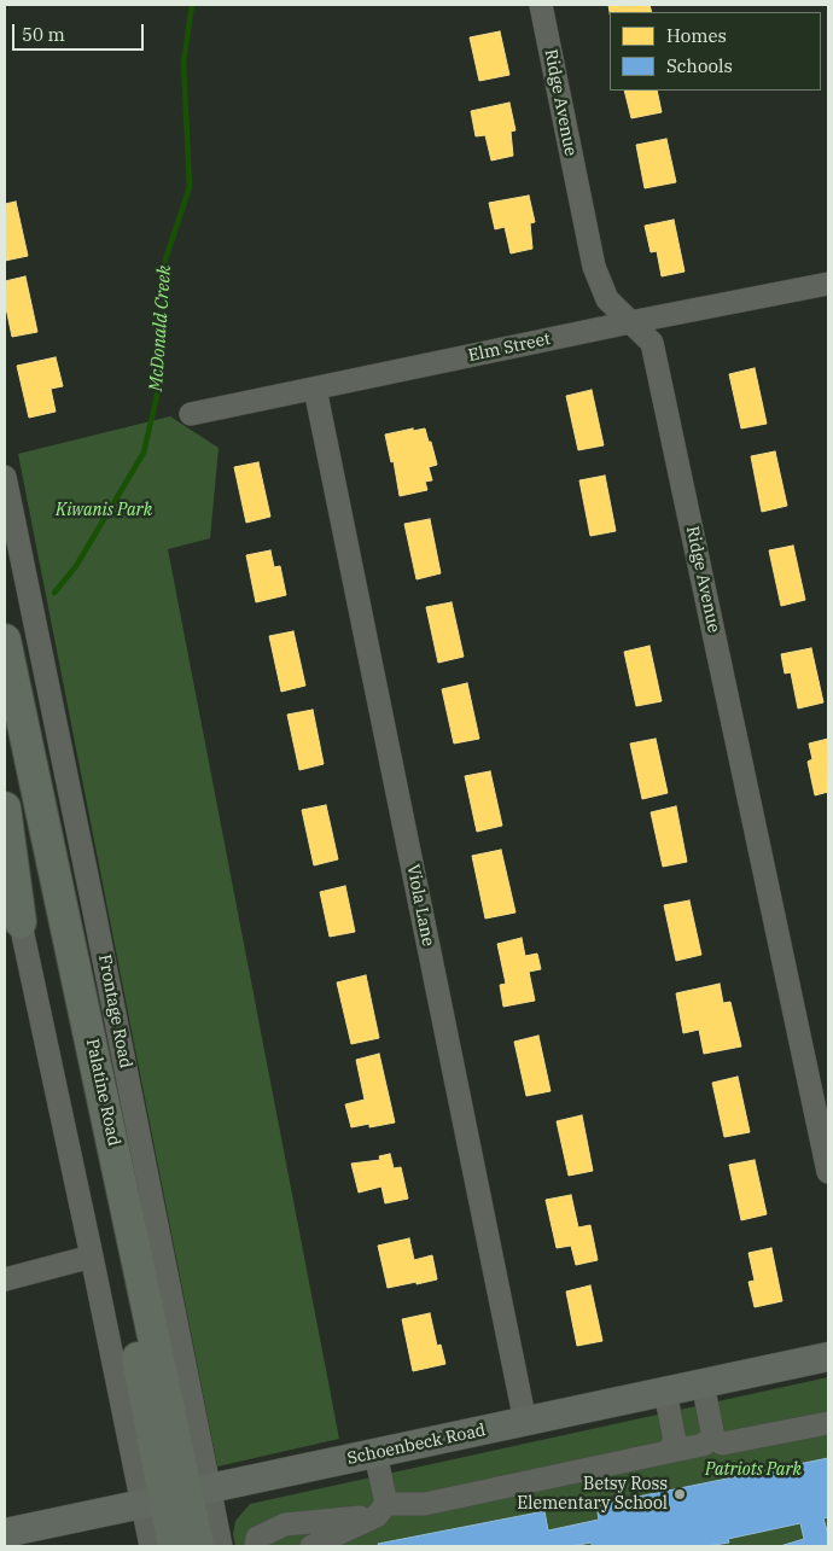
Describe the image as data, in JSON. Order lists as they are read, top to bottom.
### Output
{
  "streets": {
    "highway": ["Palatine Road"],
    "main road": ["Schoenbeck Road"],
    "street": [
      "Ridge Avenue",
      "Elm Street",
      "Viola Lane",
      "Frontage Road"
    ]
  },
  "crossings": [
    ["Ridge Avenue", "Elm Street"],
    ["Elm Street", "Viola Lane"],
    ["Viola Lane", "Schoenbeck Road"],
    ["Frontage Road", "Palatine Road"],
    ["Frontage Road", "Schoenbeck Road"],
    ["Palatine Road", "Schoenbeck Road"]
  ],
  "water": ["McDonald Creek"],
  "parks": ["Kiwanis Park", "Patriots Park"],
  "places": ["Betsy Ross Elementary School"],
  "legend": ["Homes", "Schools"],
  "scale_bar": "50 m"
}
